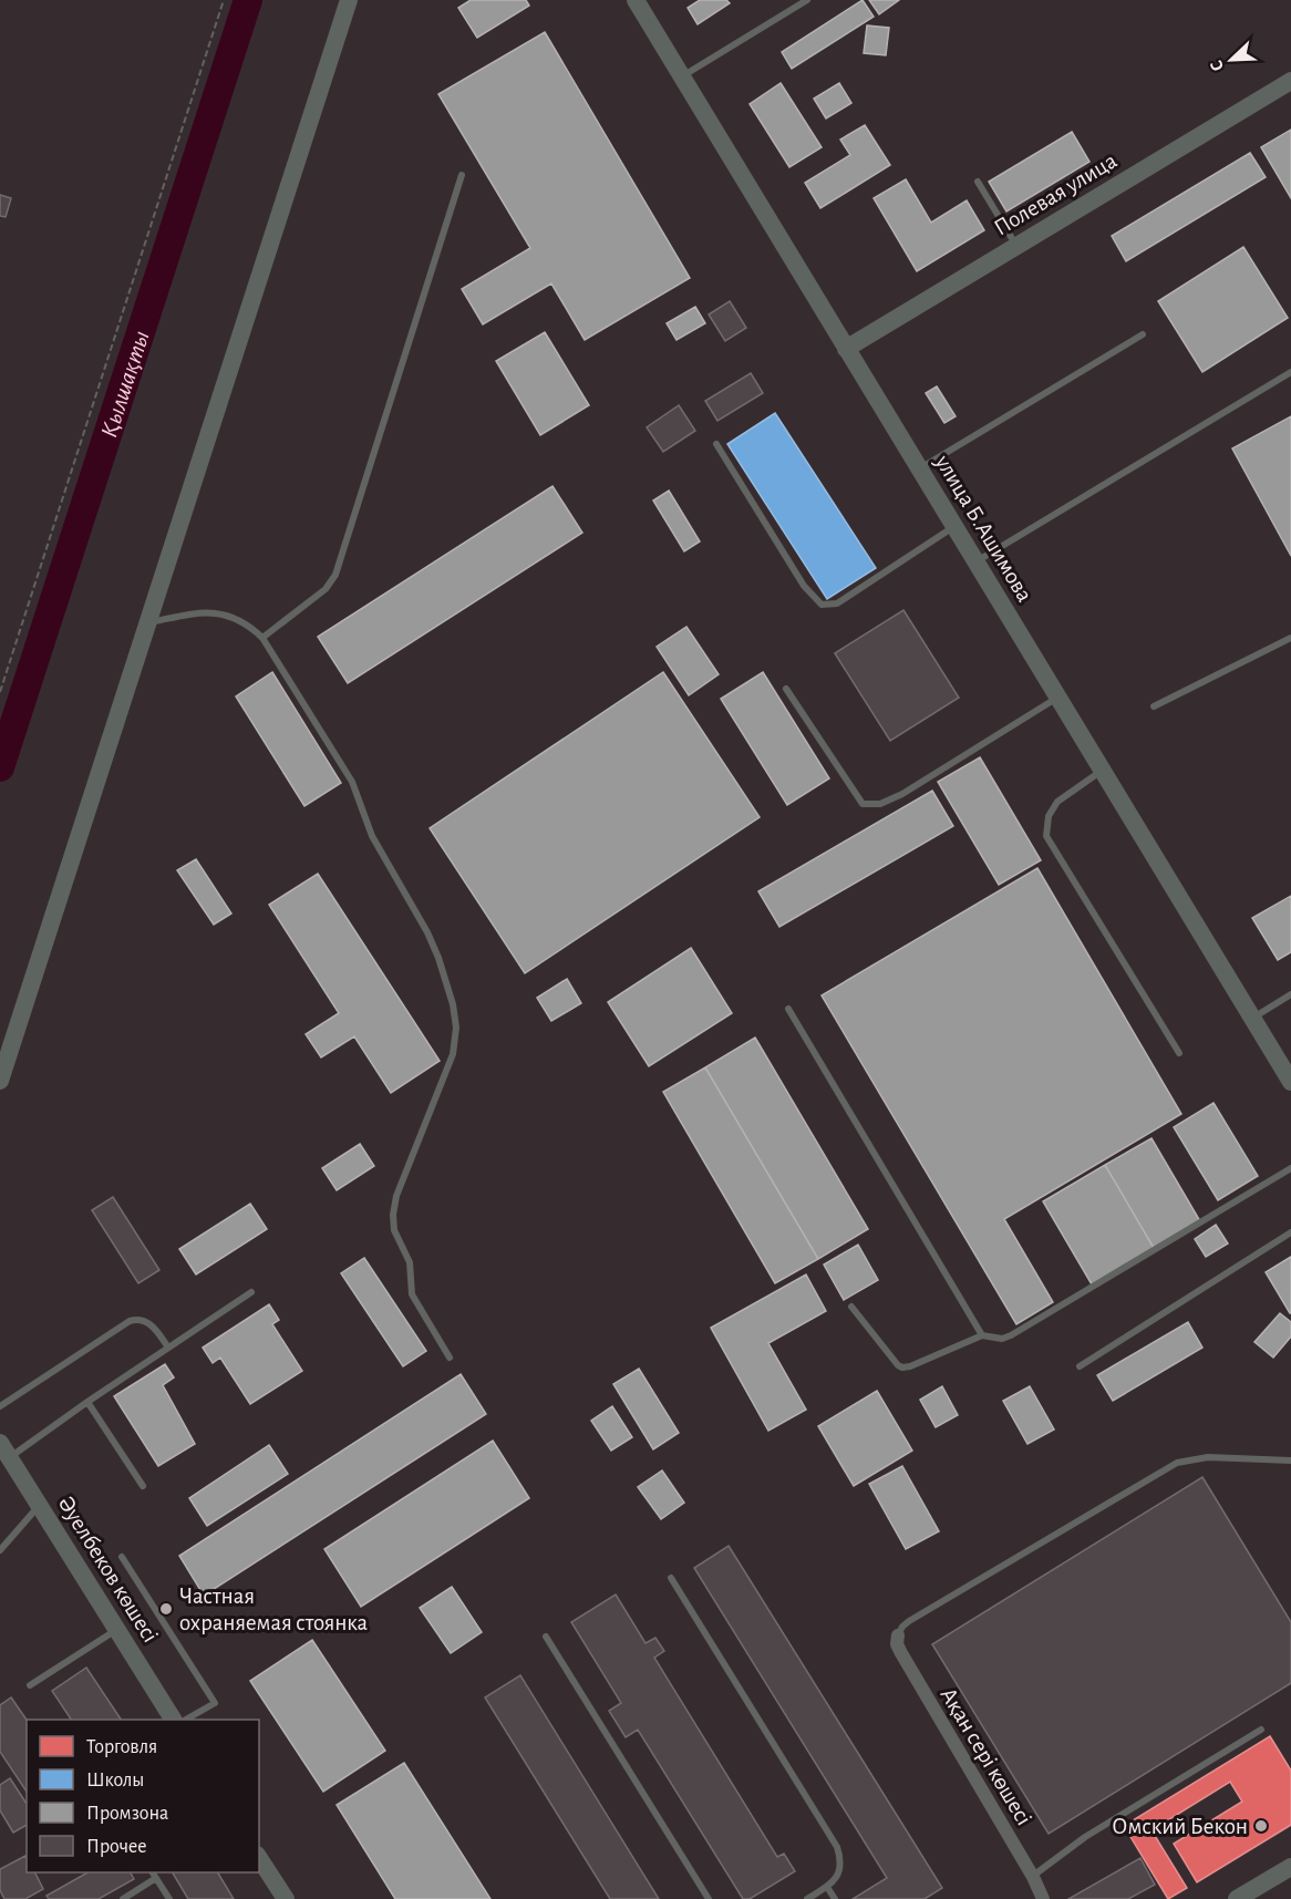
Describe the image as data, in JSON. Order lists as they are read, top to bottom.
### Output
{
  "streets": {
    "street": [
      "Полевая улица",
      "улица Б.Ашимова",
      "Әуелбеков көшесі",
      "Ақан сері көшесі"
    ]
  },
  "crossings": [
    ["Полевая улица", "улица Б.Ашимова"]
  ],
  "water": ["Қылшақты"],
  "places": ["Частная охраняемая стоянка", "Омский Бекон"],
  "legend": [
    "Торговля",
    "Школы",
    "Промзона",
    "Прочее"
  ],
  "north": "bottom left"
}
